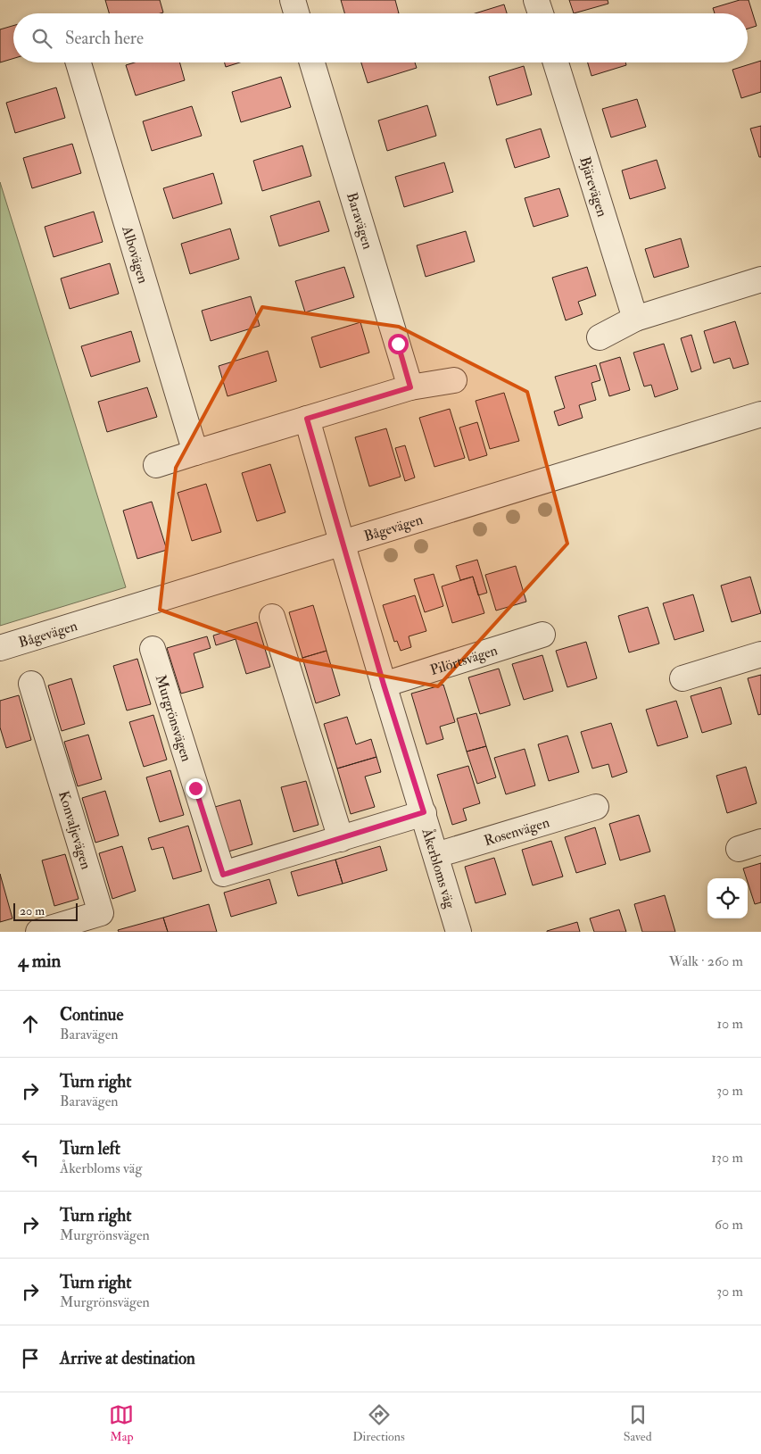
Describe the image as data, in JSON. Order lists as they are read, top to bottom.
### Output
{
  "streets": {
    "street": [
      "Bjärevägen",
      "Baravägen",
      "Albovägen",
      "Bågevägen",
      "Pilörtsvägen",
      "Murgrönsvägen",
      "Konvaljevägen",
      "Rosenvägen",
      "Åkerbloms väg"
    ]
  },
  "crossings": [
    ["Bågevägen", "Åkerbloms väg"],
    ["Pilörtsvägen", "Åkerbloms väg"],
    ["Murgrönsvägen", "Åkerbloms väg"],
    ["Rosenvägen", "Åkerbloms väg"]
  ],
  "scale_bar": "20 m",
  "page": {
    "search": "Search here",
    "scale": "20 m",
    "heading": ["4 min", "Walk · 260 m"],
    "list": [
      ["Continue", "Baravägen", "10 m"],
      ["Turn right", "Baravägen", "30 m"],
      ["Turn left", "Åkerbloms väg", "130 m"],
      ["Turn right", "Murgrönsvägen", "60 m"],
      ["Turn right", "Murgrönsvägen", "30 m"],
      "Arrive at destination"
    ],
    "nav": ["Map", "Directions", "Saved"]
  }
}
